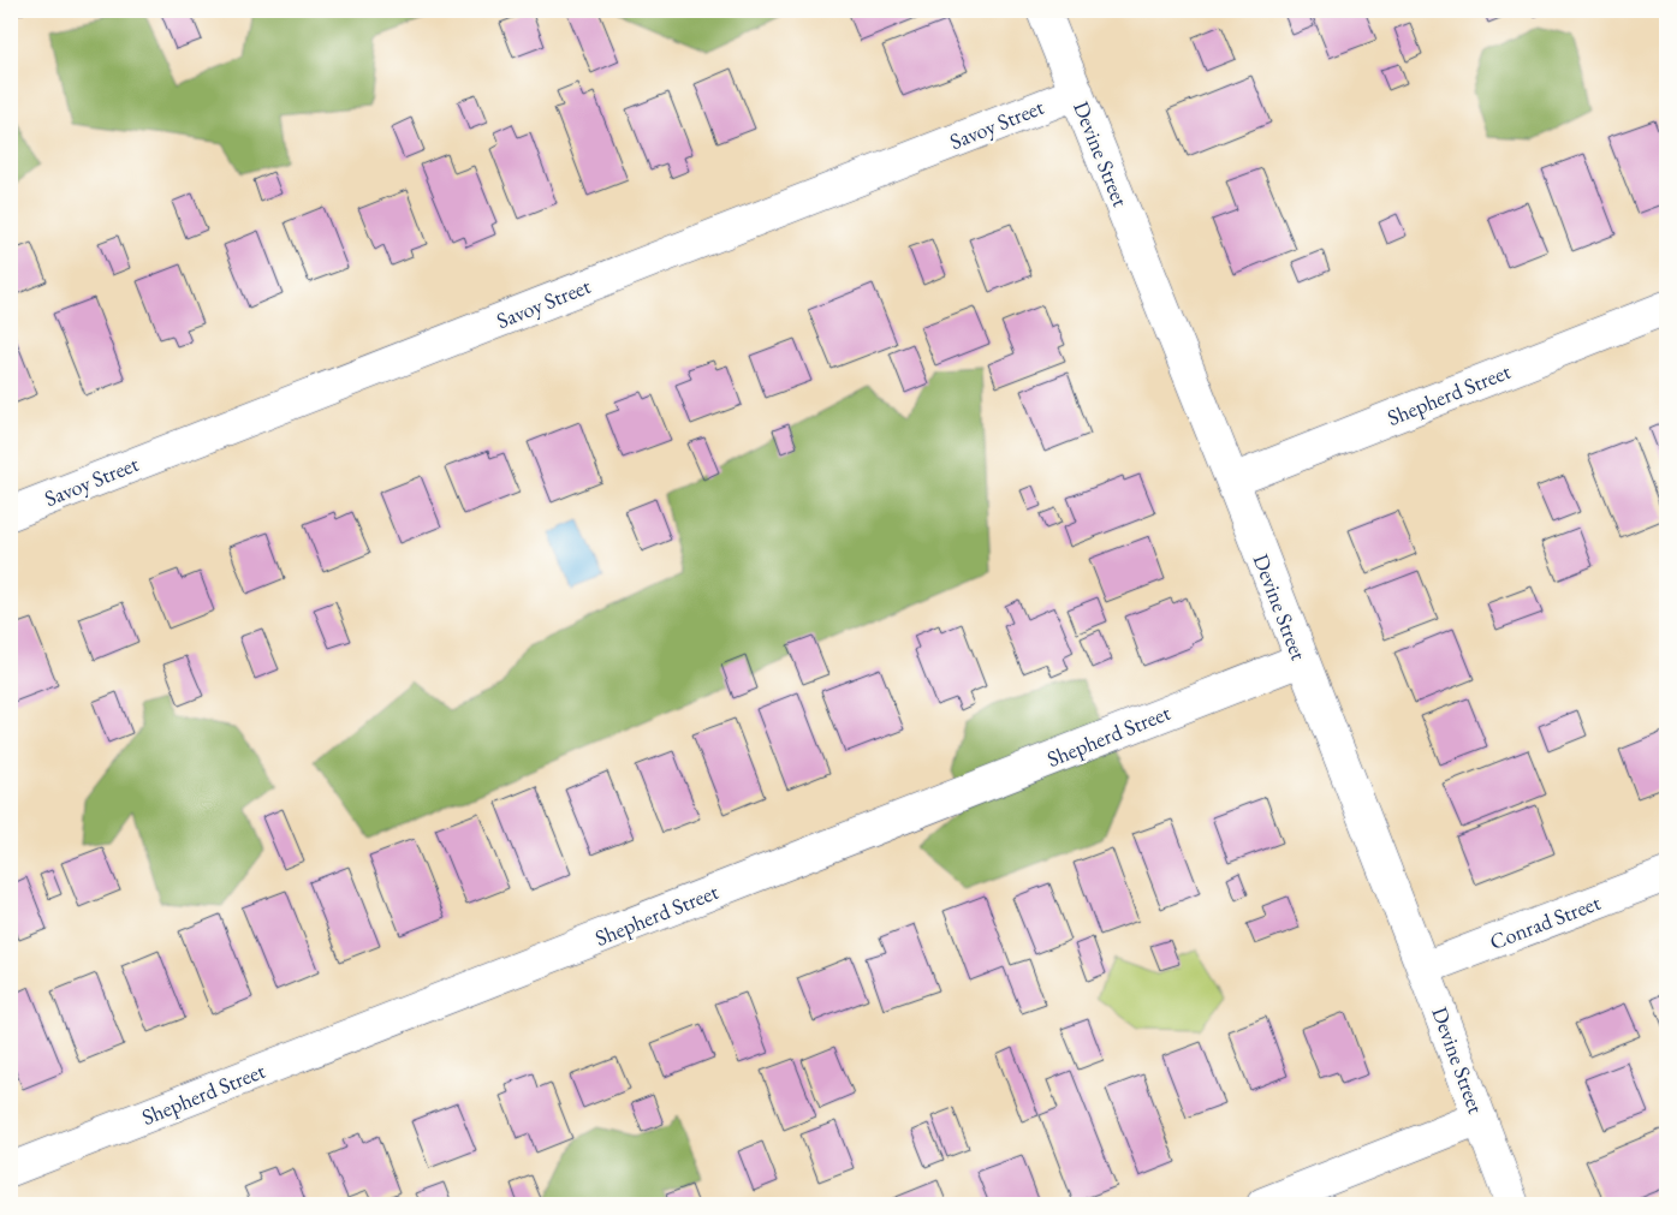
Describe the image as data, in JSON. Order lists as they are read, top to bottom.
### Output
{
  "streets": {
    "street": [
      "Savoy Street",
      "Devine Street",
      "Shepherd Street",
      "Conrad Street"
    ]
  },
  "crossings": [
    ["Savoy Street", "Devine Street"],
    ["Devine Street", "Shepherd Street"],
    ["Devine Street", "Conrad Street"]
  ]
}
